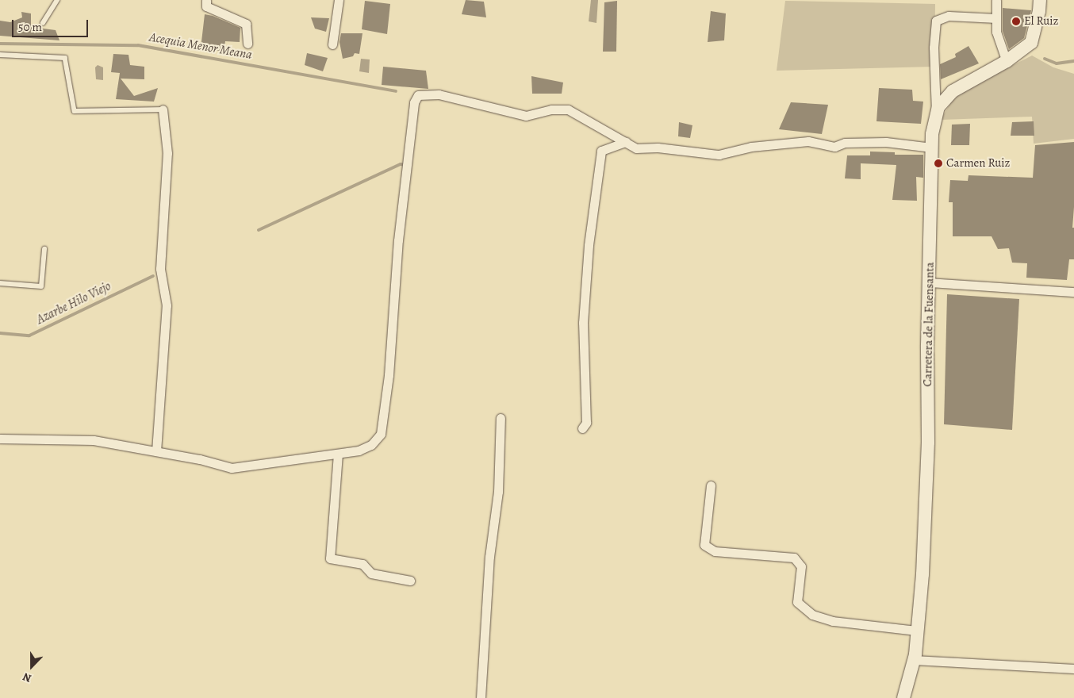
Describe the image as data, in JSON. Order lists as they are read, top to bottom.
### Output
{
  "streets": {
    "main road": ["Carretera de la Fuensanta"]
  },
  "water": ["Acequia Menor Meana", "Azarbe Hilo Viejo"],
  "places": ["El Ruiz", "Carmen Ruiz"],
  "scale_bar": "50 m",
  "north": "bottom"
}
